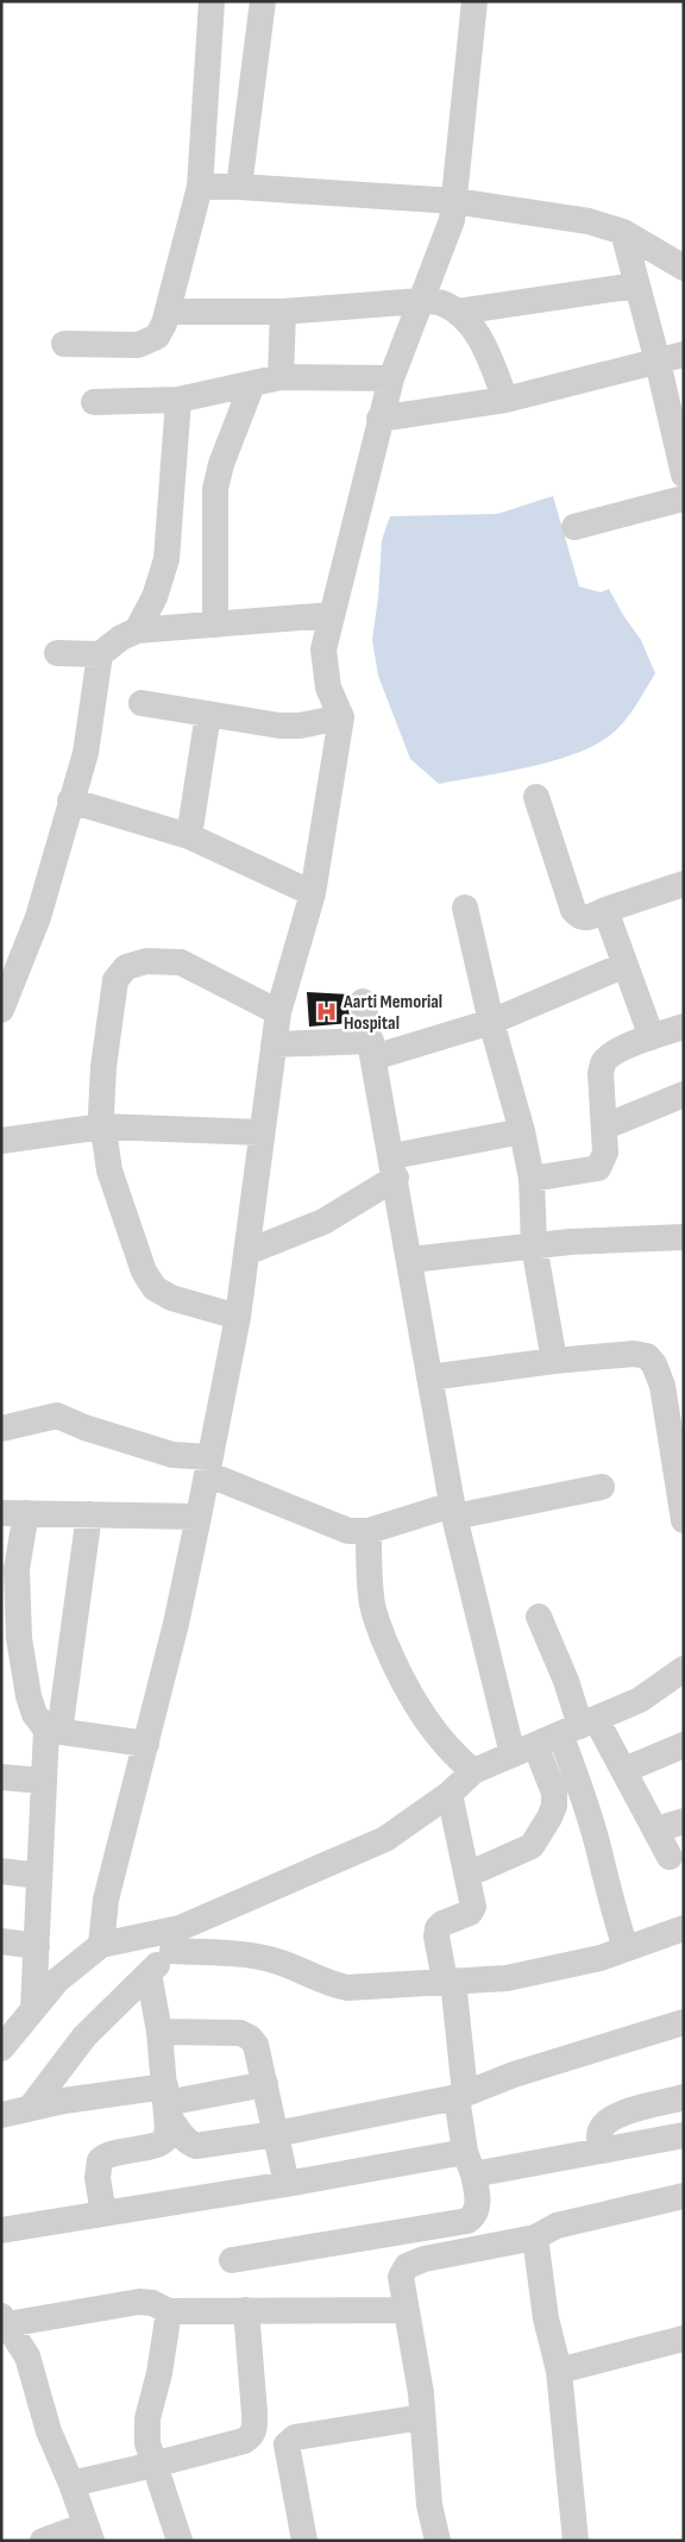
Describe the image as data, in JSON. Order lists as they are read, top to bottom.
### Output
{
  "places": {
    "hospital": ["Aarti Memorial Hospital"]
  }
}
